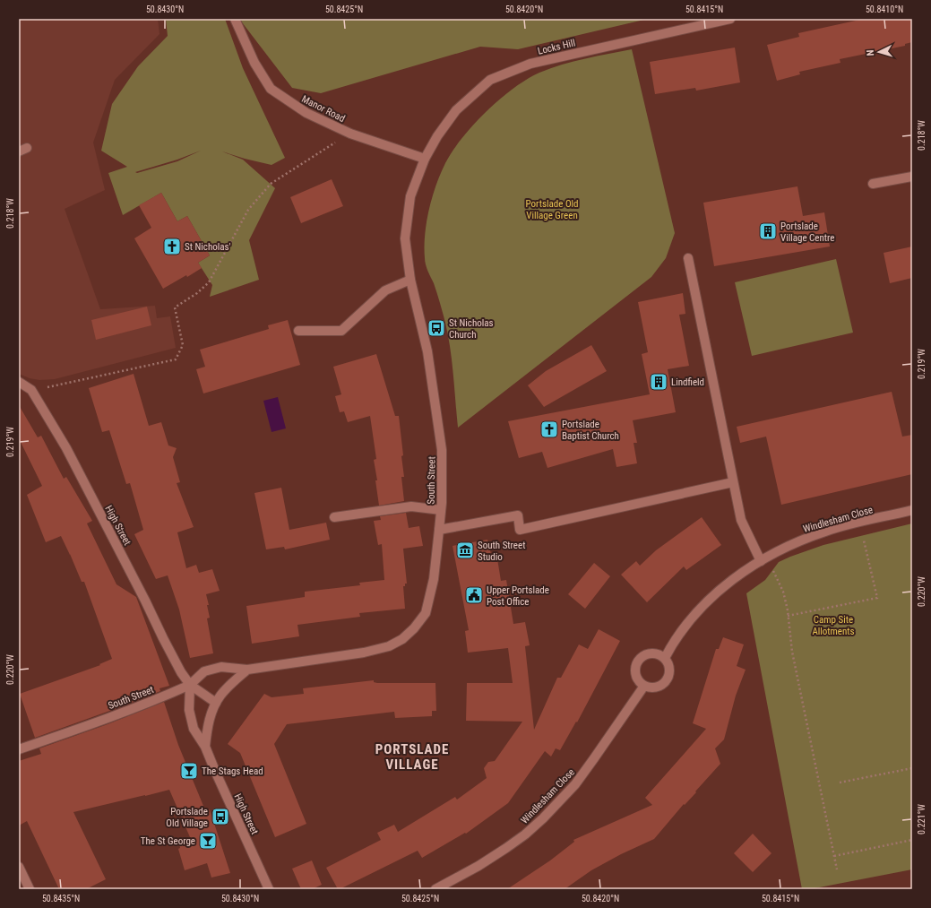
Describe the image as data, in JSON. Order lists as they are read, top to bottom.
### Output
{
  "streets": {
    "street": [
      "Locks Hill",
      "Manor Road",
      "South Street",
      "Windlesham Close",
      "High Street"
    ]
  },
  "crossings": [
    ["Locks Hill", "Manor Road"],
    ["Locks Hill", "South Street"],
    ["Manor Road", "South Street"],
    ["South Street", "High Street"]
  ],
  "districts": ["PORTSLADE VILLAGE"],
  "parks": ["Portslade Old Village Green", "Camp Site Allotments"],
  "places": {
    "building": ["Portslade Village Centre", "Lindfield"],
    "church": ["St Nicholas'", "Portslade Baptist Church"],
    "bus stop": ["St Nicholas Church", "Portslade Old Village"],
    "museum": ["South Street Studio"],
    "public building": ["Upper Portslade Post Office"],
    "bar": ["The Stags Head", "The St George"]
  },
  "north": "left",
  "coordinates": [
    "50.8430°N",
    "50.8425°N",
    "50.8420°N",
    "50.8415°N",
    "50.8410°N",
    "0.218°W",
    "0.219°W",
    "0.220°W",
    "0.221°W",
    "50.8435°N"
  ]
}
